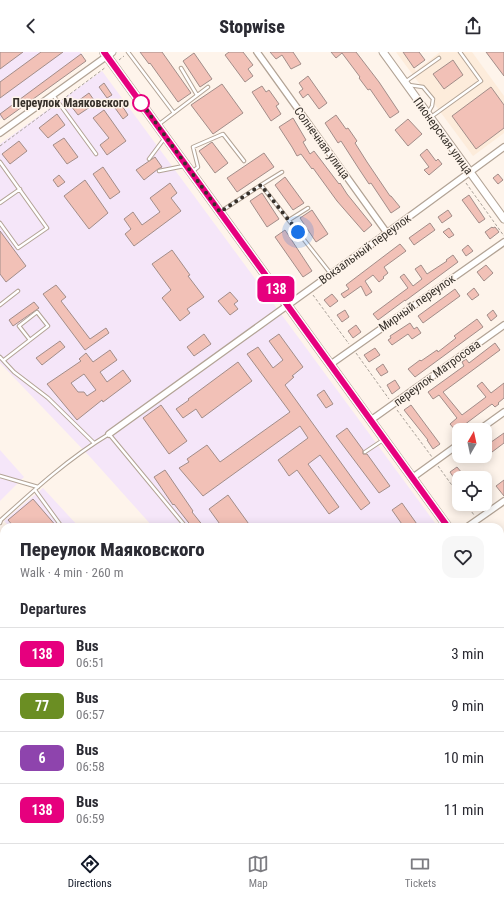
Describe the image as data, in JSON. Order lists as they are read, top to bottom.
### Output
{
  "streets": {
    "street": [
      "Пионерская улица",
      "Солнечная улица",
      "Вокзальный переулок",
      "Мирный переулок",
      "переулок Матросова"
    ]
  },
  "crossings": [
    ["Пионерская улица", "Вокзальный переулок"],
    ["Солнечная улица", "Вокзальный переулок"]
  ],
  "places": ["Переулок Маяковского"],
  "lines": ["bus line 138"],
  "north": "top",
  "page": {
    "header": "Stopwise",
    "on_map": "138",
    "heading": [
      ["Переулок Маяковского", "Walk · 4 min · 260 m"],
      "Departures"
    ],
    "list": [
      {
        "mark": "138",
        "name": "Bus",
        "note": "06:51",
        "value": "3 min"
      },
      {
        "mark": "77",
        "name": "Bus",
        "note": "06:57",
        "value": "9 min"
      },
      {
        "mark": "6",
        "name": "Bus",
        "note": "06:58",
        "value": "10 min"
      },
      {
        "mark": "138",
        "name": "Bus",
        "note": "06:59",
        "value": "11 min"
      }
    ],
    "tabs": ["Directions", "Map", "Tickets"]
  }
}
